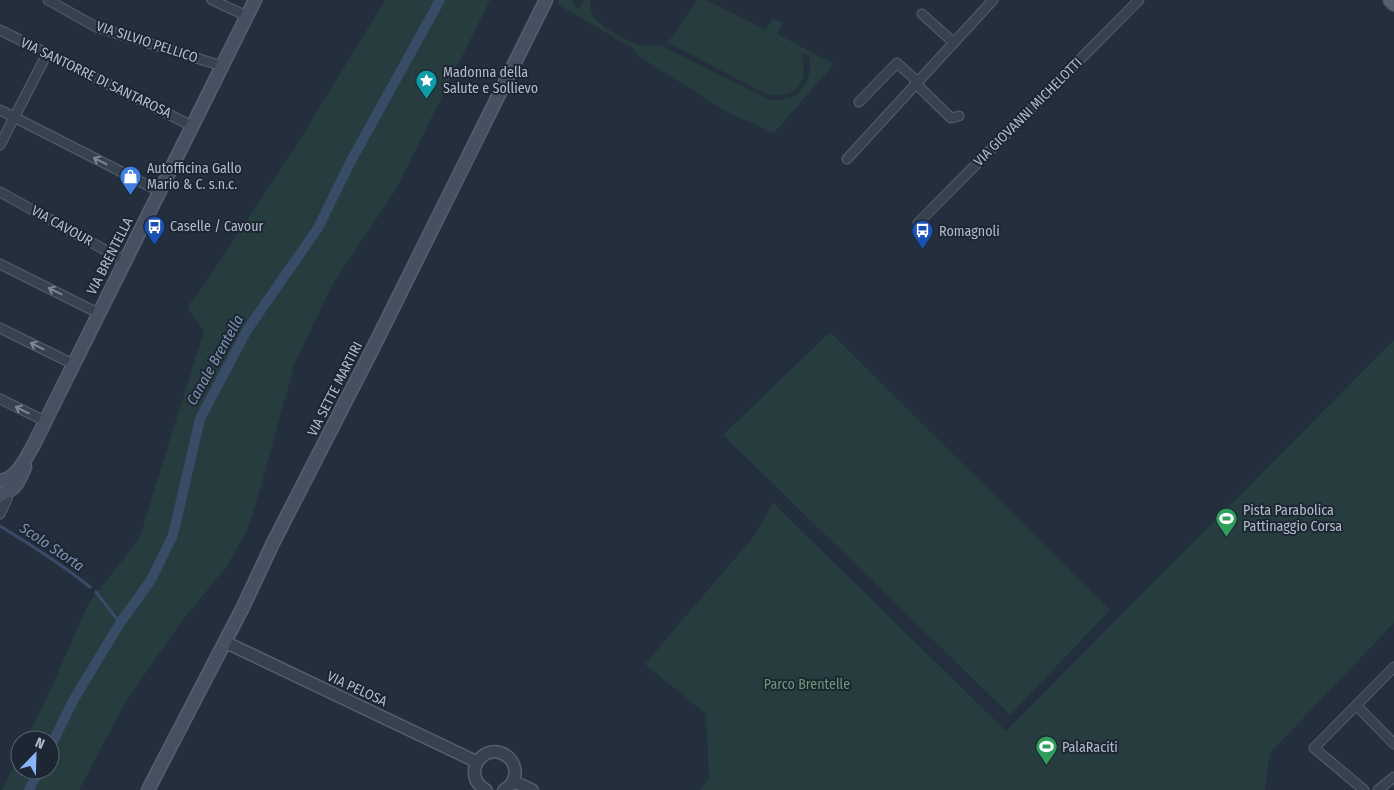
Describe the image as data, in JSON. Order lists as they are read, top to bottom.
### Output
{
  "streets": {
    "main road": ["VIA BRENTELLA", "VIA SETTE MARTIRI"],
    "street": [
      "VIA SILVIO PELLICO",
      "VIA SANTORRE DI SANTAROSA",
      "VIA GIOVANNI MICHELOTTI",
      "VIA CAVOUR",
      "VIA PELOSA"
    ]
  },
  "crossings": [
    ["VIA SILVIO PELLICO", "VIA BRENTELLA"],
    ["VIA SANTORRE DI SANTAROSA", "VIA BRENTELLA"],
    ["VIA CAVOUR", "VIA BRENTELLA"],
    ["VIA SETTE MARTIRI", "VIA PELOSA"]
  ],
  "water": ["Canale Brentella", "Scolo Storta"],
  "parks": ["Parco Brentelle"],
  "places": {
    "place": ["Madonna della Salute e Sollievo"],
    "shop": ["Autofficina Gallo Mario & C. s.n.c."],
    "bus stop": ["Caselle / Cavour", "Romagnoli"],
    "sports": ["Pista Parabolica Pattinaggio Corsa", "PalaRaciti"]
  },
  "north": "top right"
}
